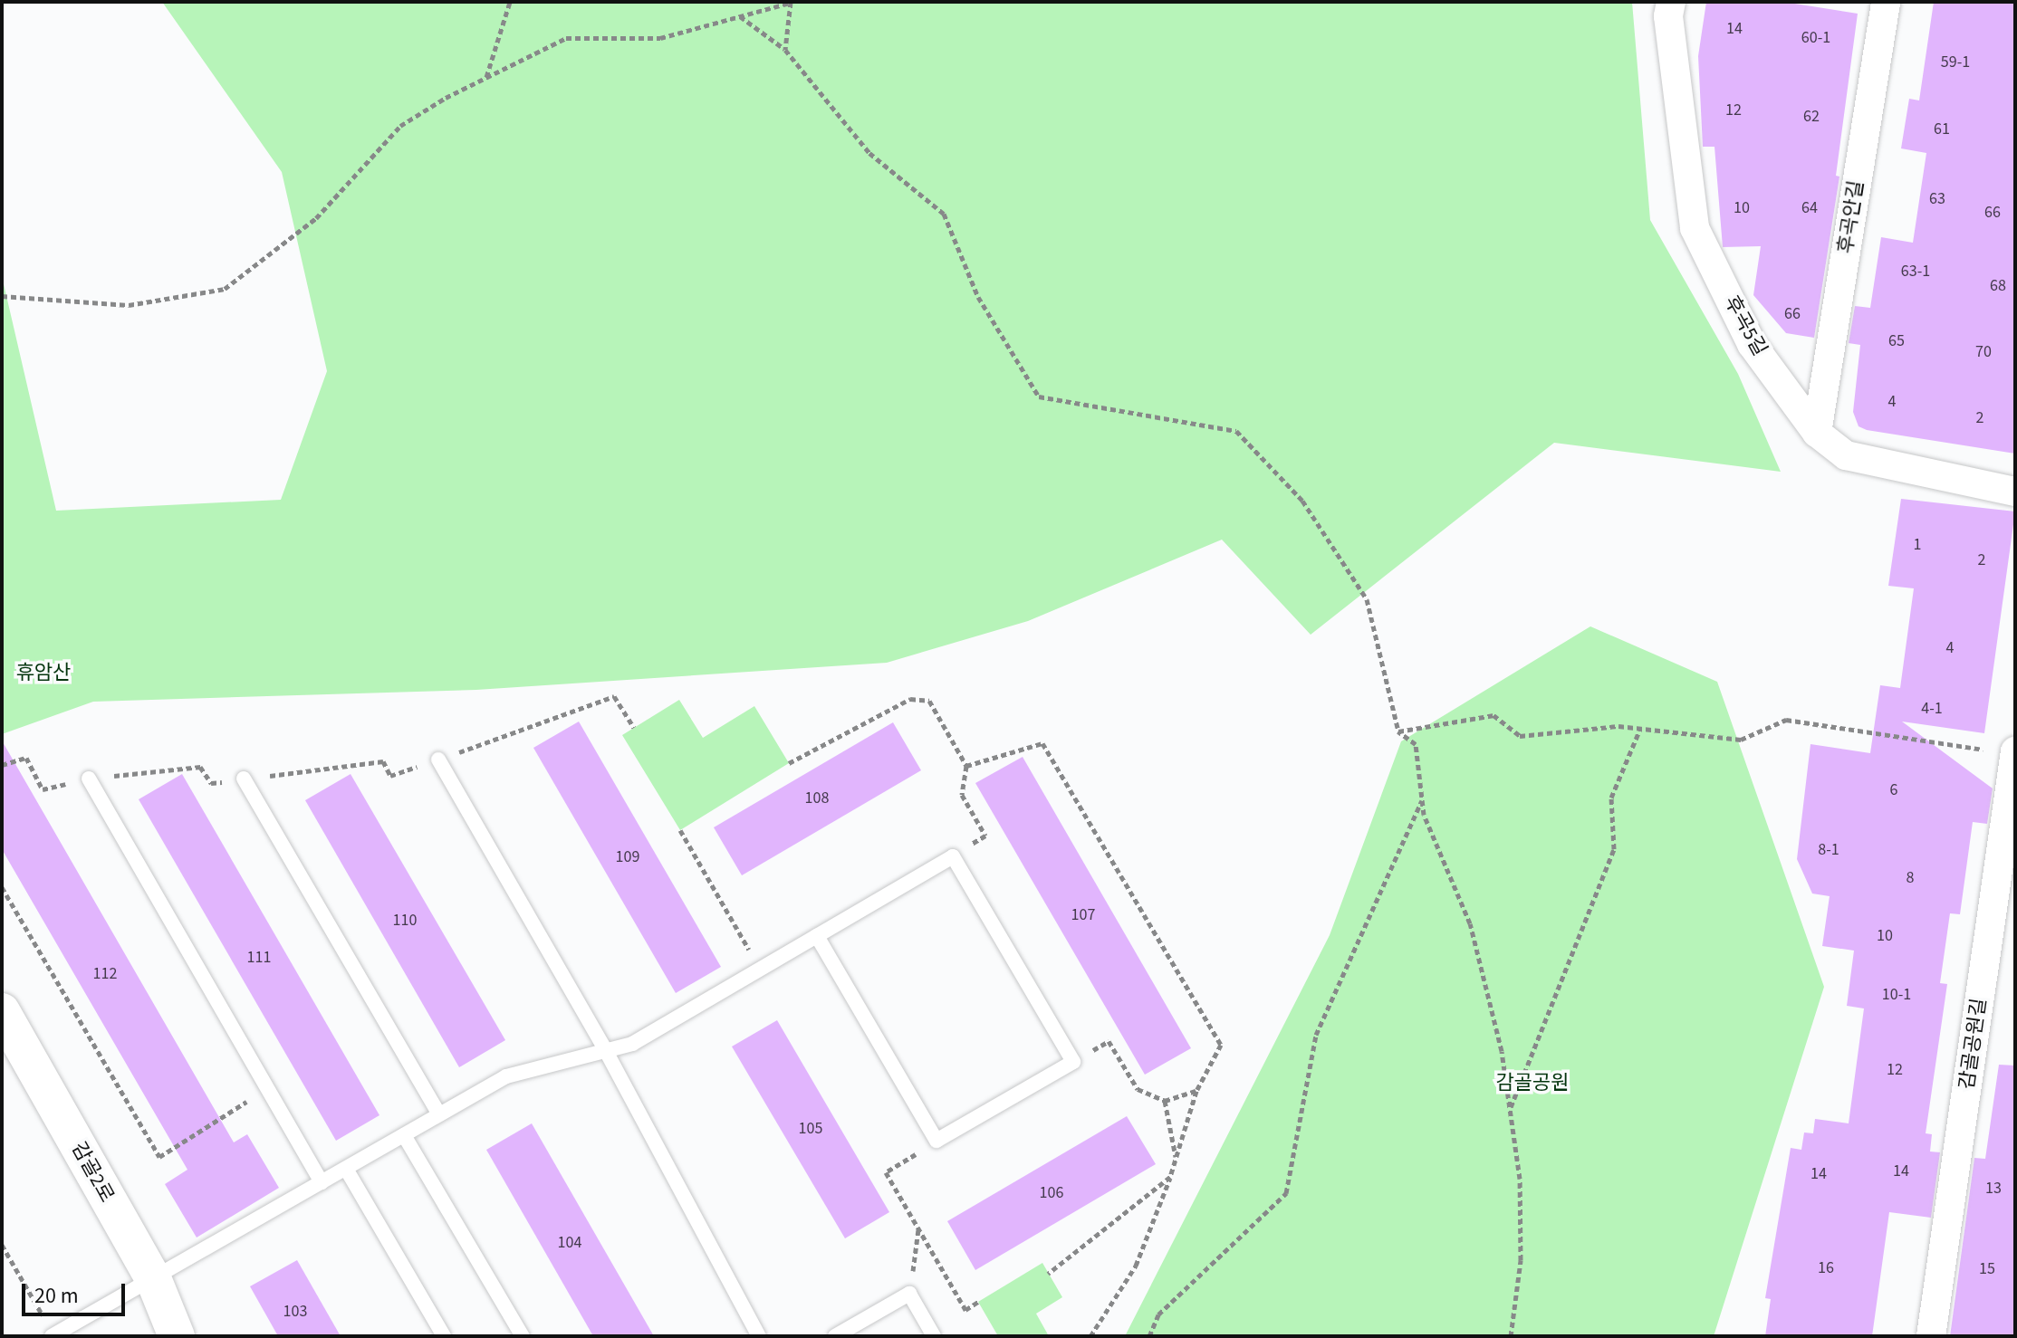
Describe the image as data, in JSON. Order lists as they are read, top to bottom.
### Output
{
  "streets": {
    "street": [
      "후곡안길",
      "후곡5길",
      "감골공원길",
      "감골2로"
    ]
  },
  "crossings": [
    ["후곡안길", "후곡5길"]
  ],
  "parks": ["휴암산", "감골공원"],
  "house_numbers": [
    "14",
    "60-1",
    "59-1",
    "12",
    "62",
    "61",
    "63",
    "10",
    "64",
    "66",
    "63-1",
    "68",
    "66",
    "65",
    "70",
    "4",
    "2",
    "1",
    "2",
    "4",
    "4-1",
    "6",
    "108",
    "8-1",
    "109",
    "8",
    "107",
    "110",
    "10",
    "111",
    "112",
    "10-1",
    "12",
    "105",
    "14",
    "14",
    "13",
    "106",
    "104",
    "16",
    "15",
    "103"
  ],
  "scale_bar": "20 m"
}
